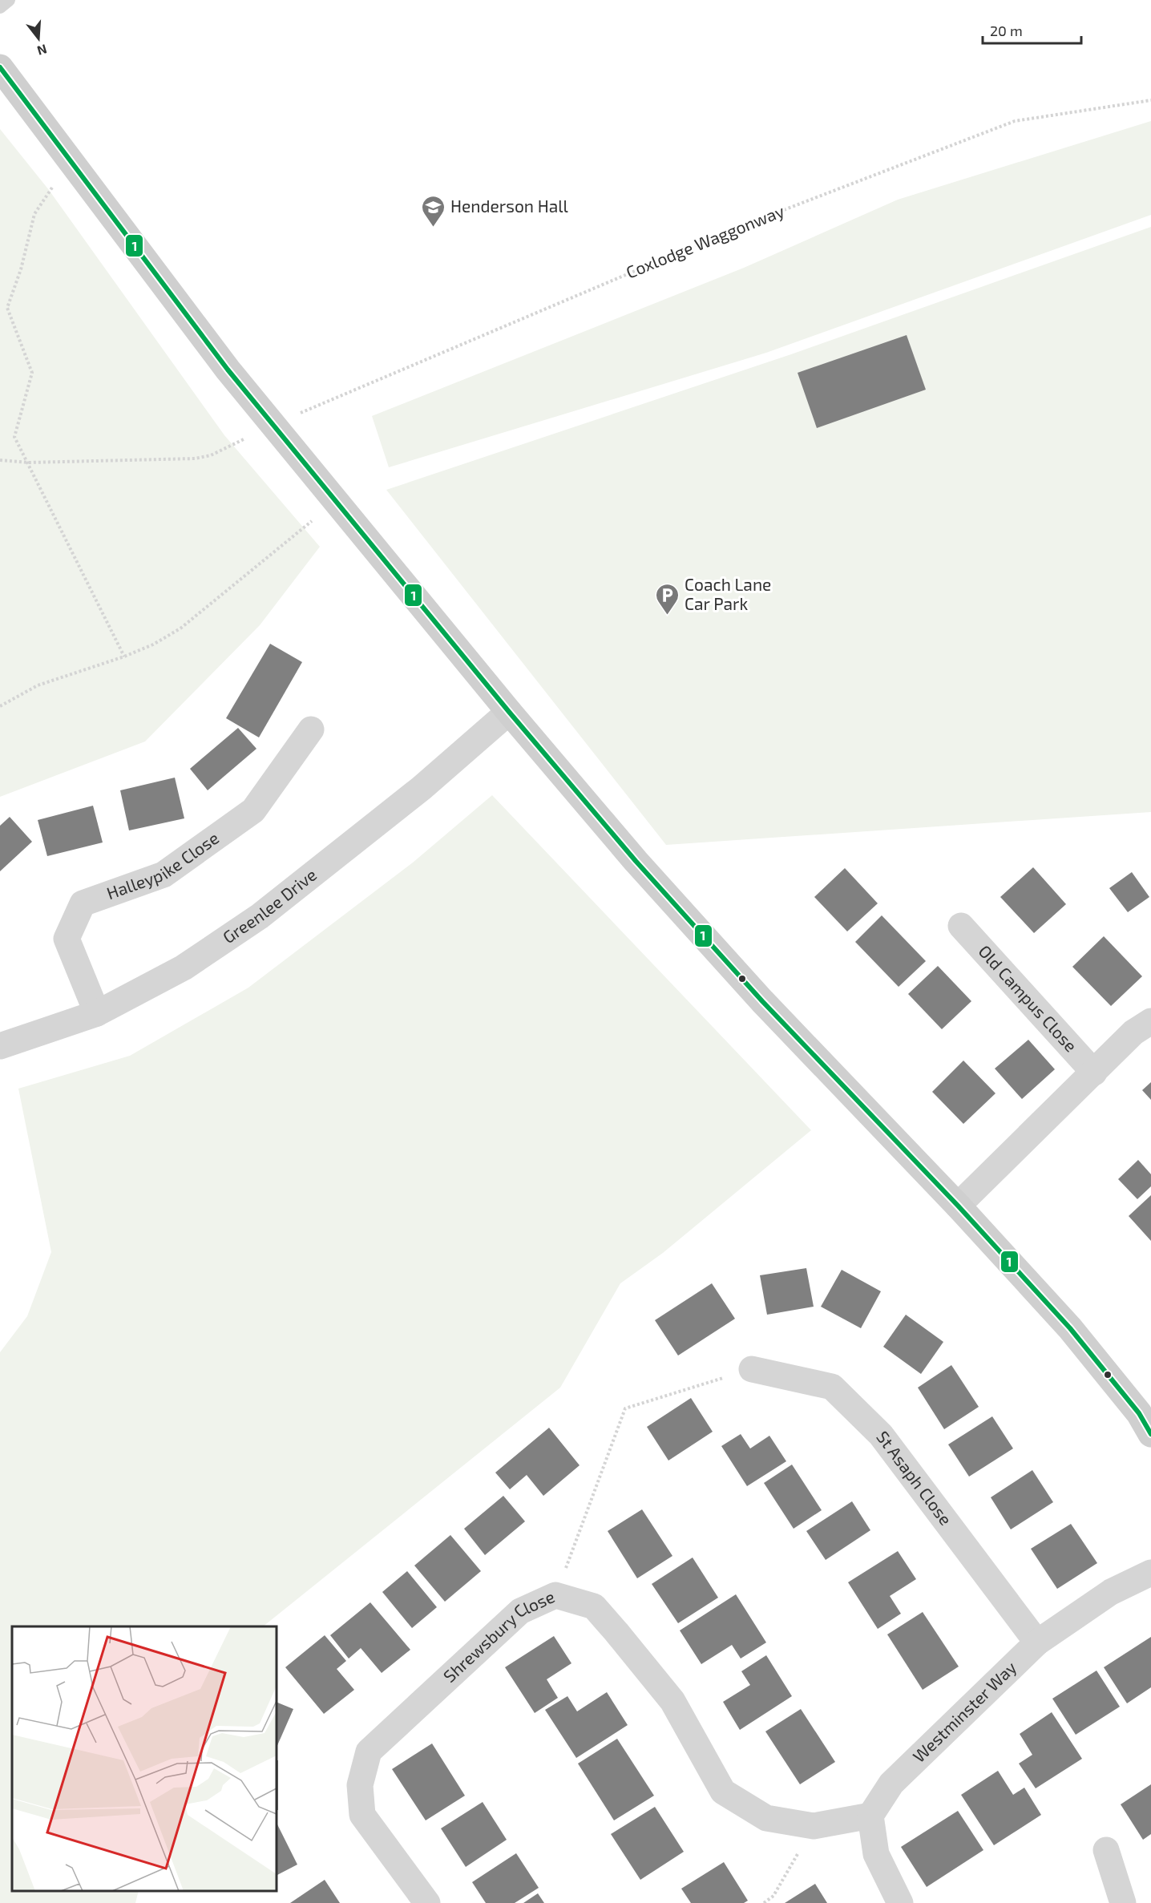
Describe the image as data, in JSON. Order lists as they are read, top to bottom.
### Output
{
  "streets": {
    "street": [
      "Halleypike Close",
      "Greenlee Drive",
      "Old Campus Close",
      "St Asaph Close",
      "Shrewsbury Close",
      "Westminster Way"
    ],
    "path": ["Coxlodge Waggonway"]
  },
  "crossings": [
    ["Halleypike Close", "Greenlee Drive"],
    ["St Asaph Close", "Westminster Way"],
    ["Shrewsbury Close", "Westminster Way"]
  ],
  "places": {
    "school or university": ["Henderson Hall"],
    "parking": ["Coach Lane Car Park"]
  },
  "lines": ["transit line 1"],
  "scale_bar": "20 m",
  "north": "bottom"
}
